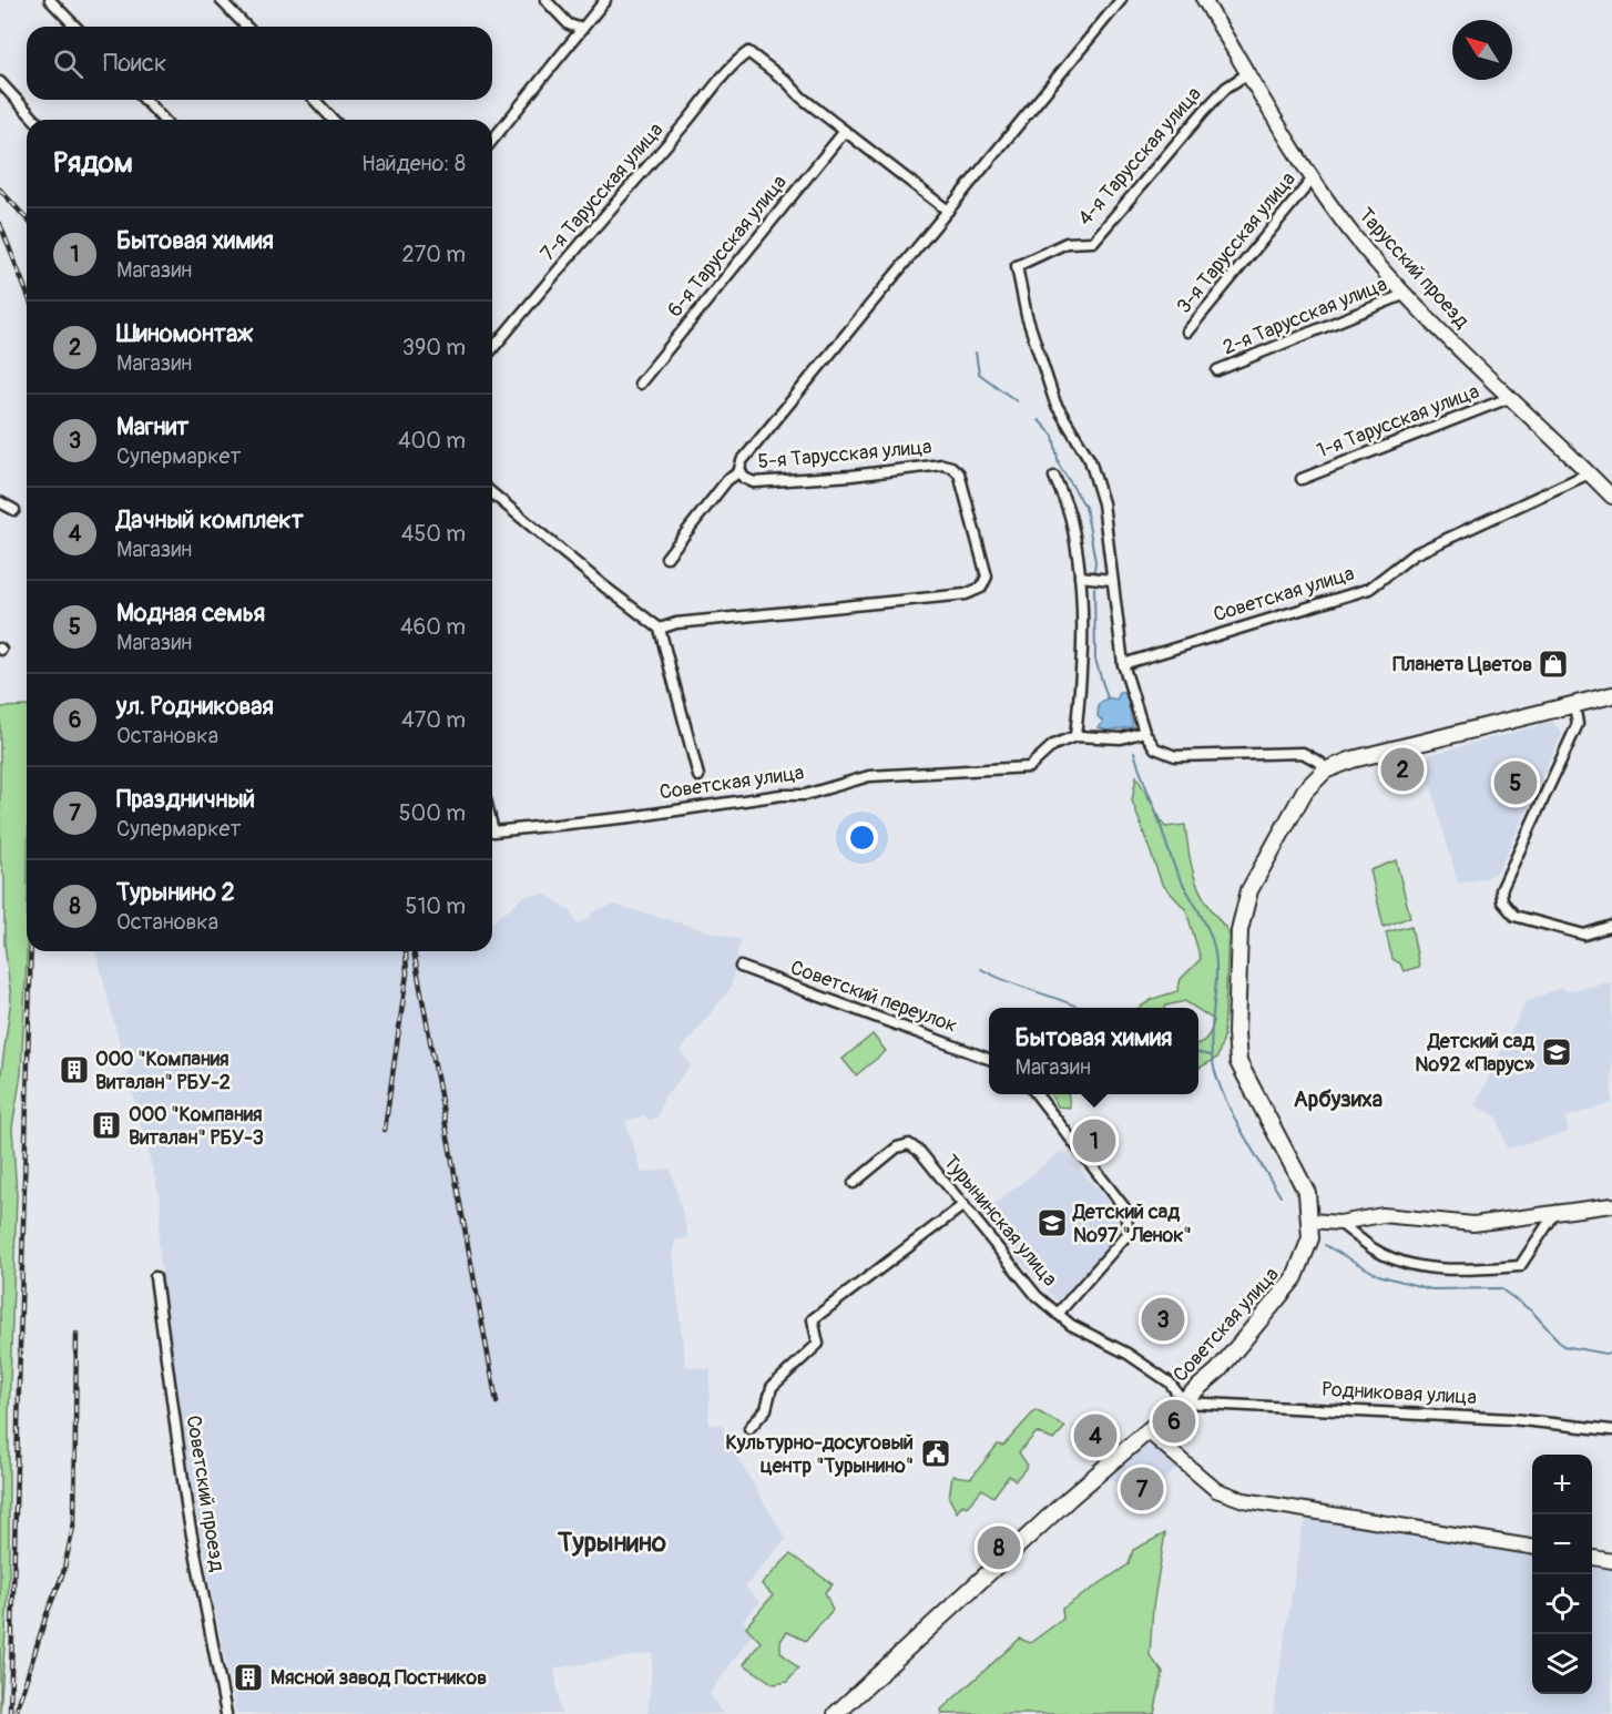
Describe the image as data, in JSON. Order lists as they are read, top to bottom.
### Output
{
  "streets": {
    "main road": ["Советская улица"],
    "street": [
      "4-я Тарусская улица",
      "7-я Тарусская улица",
      "3-я Тарусская улица",
      "6-я Тарусская улица",
      "Тарусский проезд",
      "2-я Тарусская улица",
      "1-я Тарусская улица",
      "5-я Тарусская улица",
      "Советский переулок",
      "Турынинская улица",
      "Родниковая улица",
      "Советский проезд"
    ]
  },
  "crossings": [
    ["4-я Тарусская улица", "Тарусский проезд"],
    ["7-я Тарусская улица", "6-я Тарусская улица"],
    ["3-я Тарусская улица", "Тарусский проезд"],
    ["Тарусский проезд", "2-я Тарусская улица"],
    ["Тарусский проезд", "1-я Тарусская улица"],
    ["Тарусский проезд", "Советская улица"],
    ["Советская улица", "Турынинская улица"],
    ["Советская улица", "Родниковая улица"],
    ["Турынинская улица", "Родниковая улица"]
  ],
  "districts": ["Арбузиха", "Турынино"],
  "places": {
    "shop": ["Планета Цветов"],
    "school or university": ["Детский сад №92 «Парус»", "Детский сад №97 \"Ленок\""],
    "building": ["ООО \"Компания Виталан\" РБУ-2", "ООО \"Компания Виталан\" РБУ-3", "Мясной завод Постников"],
    "public building": ["Культурно-досуговый центр \"Турынино\""]
  },
  "north": "top left",
  "page": {
    "search": "Поиск",
    "heading": ["Рядом", "Найдено: 8"],
    "list": [
      {
        "mark": "1",
        "name": "Бытовая химия",
        "note": "Магазин",
        "value": "270 m"
      },
      {
        "mark": "2",
        "name": "Шиномонтаж",
        "note": "Магазин",
        "value": "390 m"
      },
      {
        "mark": "3",
        "name": "Магнит",
        "note": "Супермаркет",
        "value": "400 m"
      },
      {
        "mark": "4",
        "name": "Дачный комплект",
        "note": "Магазин",
        "value": "450 m"
      },
      {
        "mark": "5",
        "name": "Модная семья",
        "note": "Магазин",
        "value": "460 m"
      },
      {
        "mark": "6",
        "name": "ул. Родниковая",
        "note": "Остановка",
        "value": "470 m"
      },
      {
        "mark": "7",
        "name": "Праздничный",
        "note": "Супермаркет",
        "value": "500 m"
      },
      {
        "mark": "8",
        "name": "Турынино 2",
        "note": "Остановка",
        "value": "510 m"
      }
    ],
    "pins": [
      "2",
      "5",
      "1",
      "3",
      "6",
      "4",
      "7",
      "8"
    ],
    "popup": ["Бытовая химия", "Магазин"],
    "map_buttons": ["+", "−"]
  }
}
